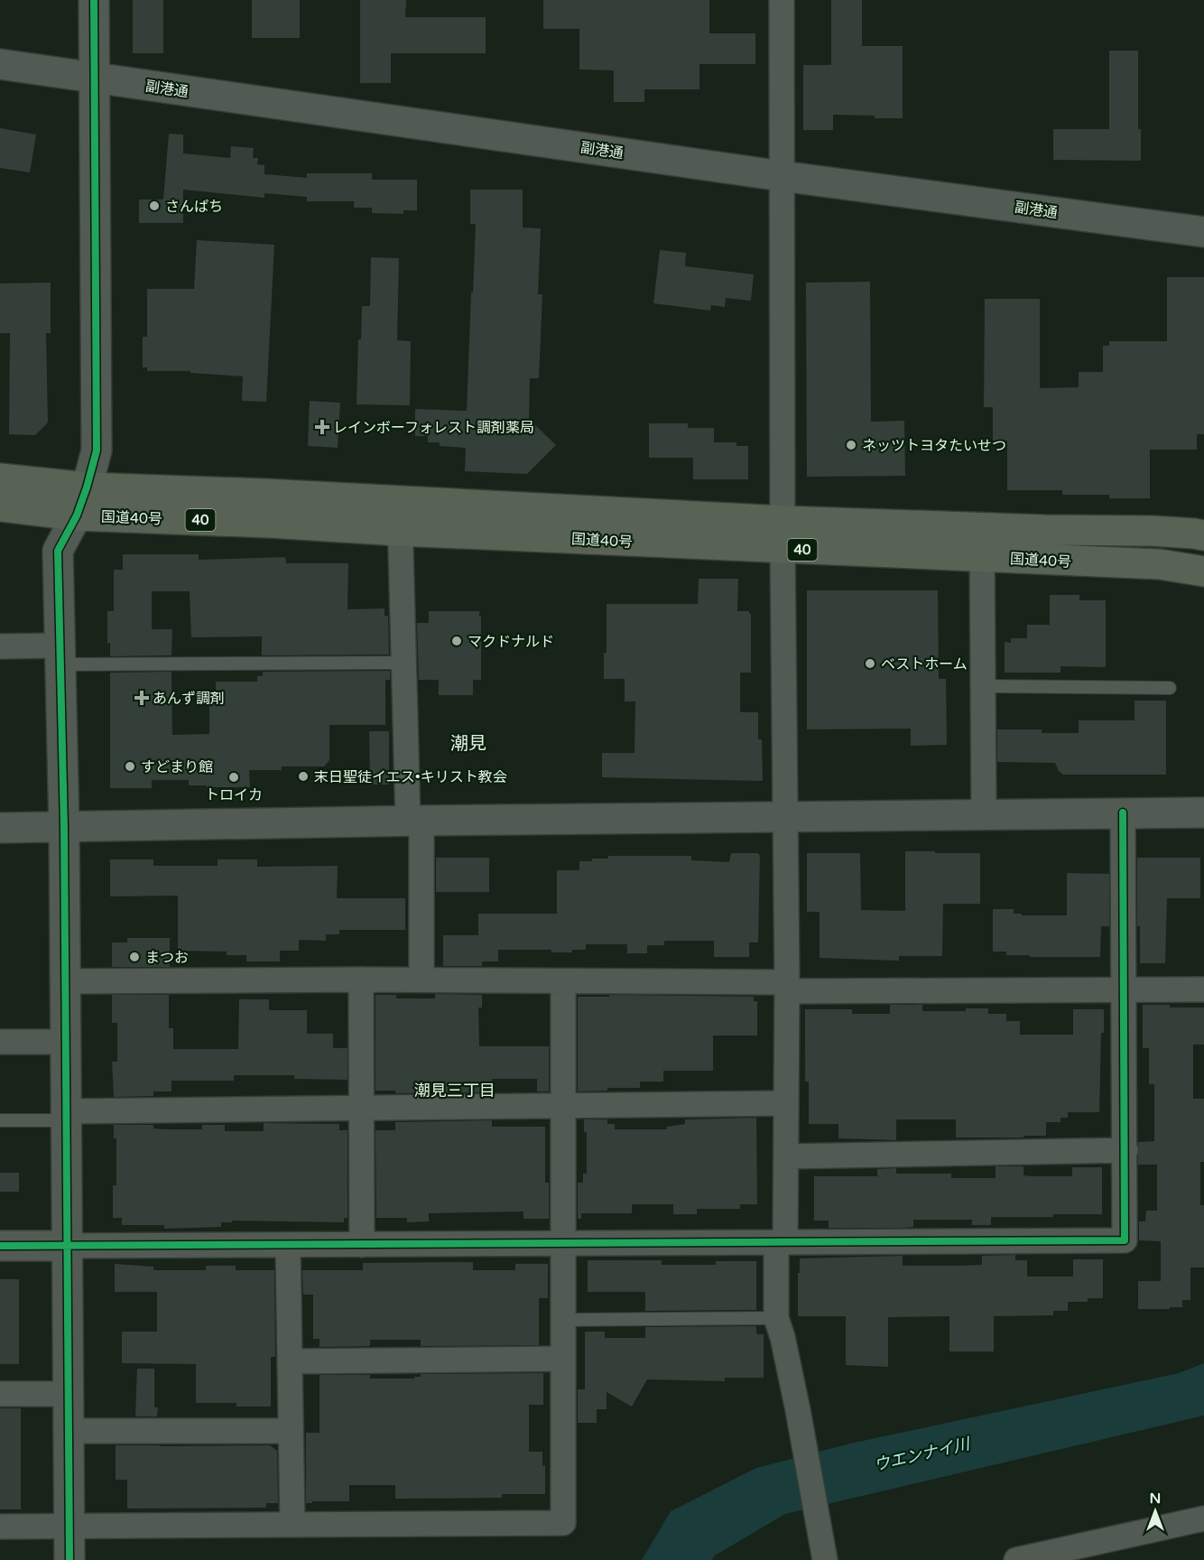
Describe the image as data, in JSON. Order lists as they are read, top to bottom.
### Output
{
  "streets": {
    "highway": ["国道40号", "40"],
    "street": ["副港通"]
  },
  "districts": ["潮見", "潮見三丁目"],
  "water": ["ウエンナイ川"],
  "places": {
    "other": [
      "さんぱち",
      "ネッツトヨタたいせつ",
      "マクドナルド",
      "ベストホーム",
      "すどまり館",
      "末日聖徒イエス•キリスト教会",
      "トロイカ",
      "まつお"
    ],
    "health": ["レインボーフォレスト調剤薬局", "あんず調剤"]
  },
  "north": "top"
}
